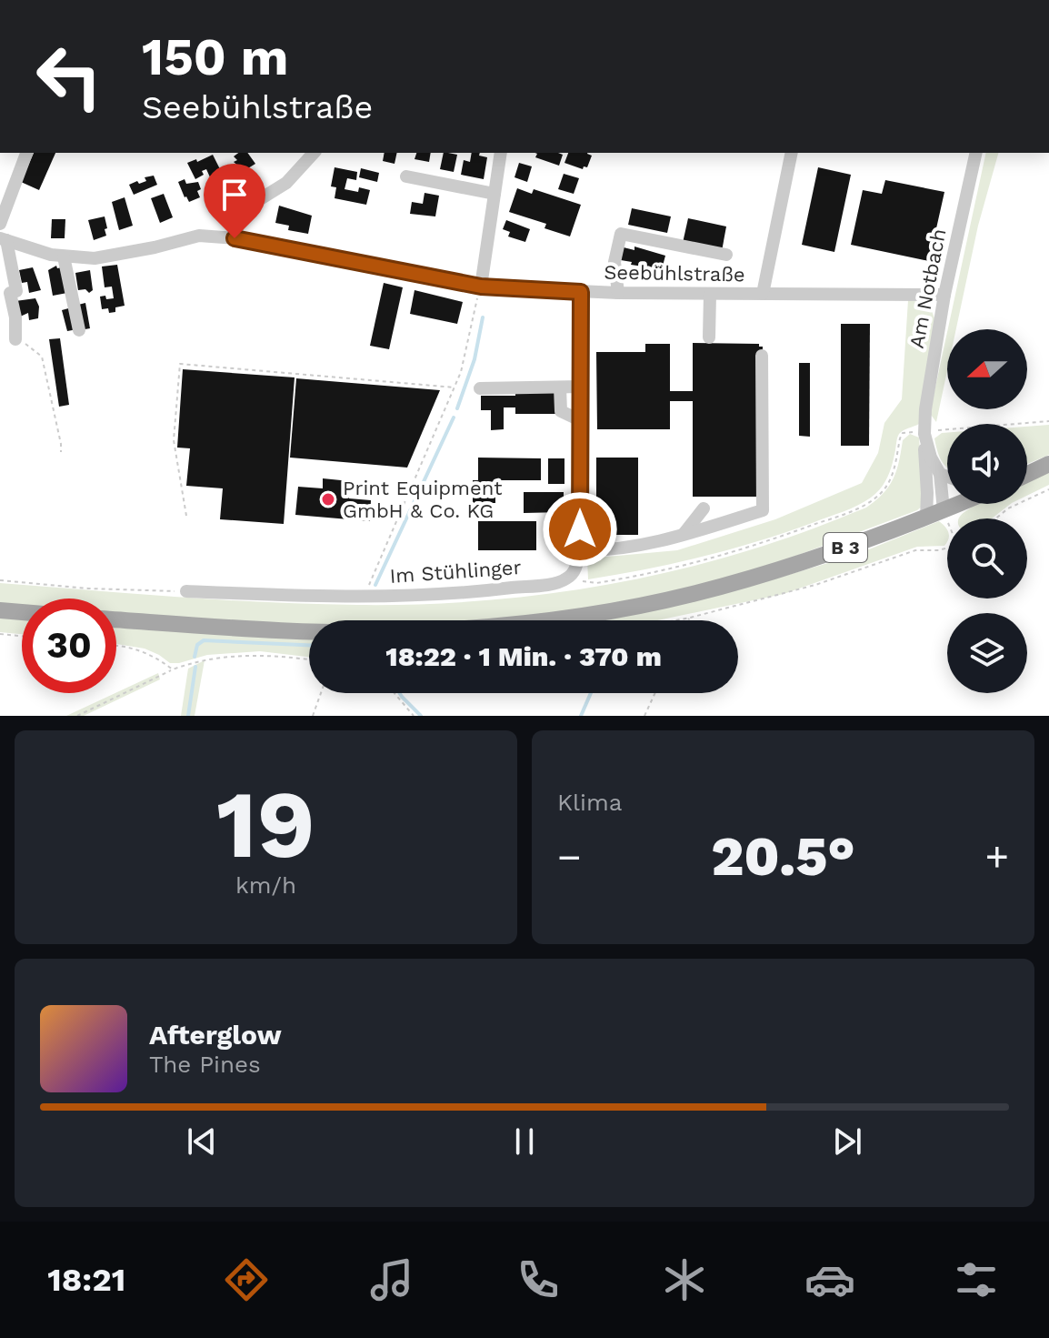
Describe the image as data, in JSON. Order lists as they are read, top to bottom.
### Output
{
  "streets": {
    "main road": ["B 3"],
    "street": ["Seebühlstraße", "Am Notbach", "Im Stühlinger"]
  },
  "crossings": [
    ["Seebühlstraße", "Am Notbach"],
    ["Am Notbach", "B 3"]
  ],
  "places": ["Print Equipment GmbH & Co. KG"],
  "north": "left",
  "page": {
    "turn": ["150 m", "Seebühlstraße"],
    "limit": "30",
    "trip": "18:22 · 1 Min. · 370 m",
    "tile": [
      ["19", "km/h"],
      "Klima"
    ],
    "heat": ["−", "20.5°", "+"],
    "song": ["Afterglow", "The Pines"],
    "tabs": "18:21"
  }
}
